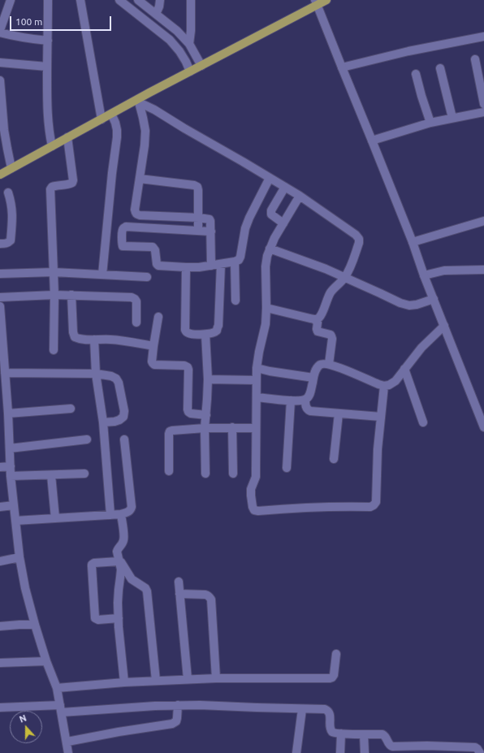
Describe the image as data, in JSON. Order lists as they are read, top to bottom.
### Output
{
  "scale_bar": "100 m",
  "north": "top"
}
